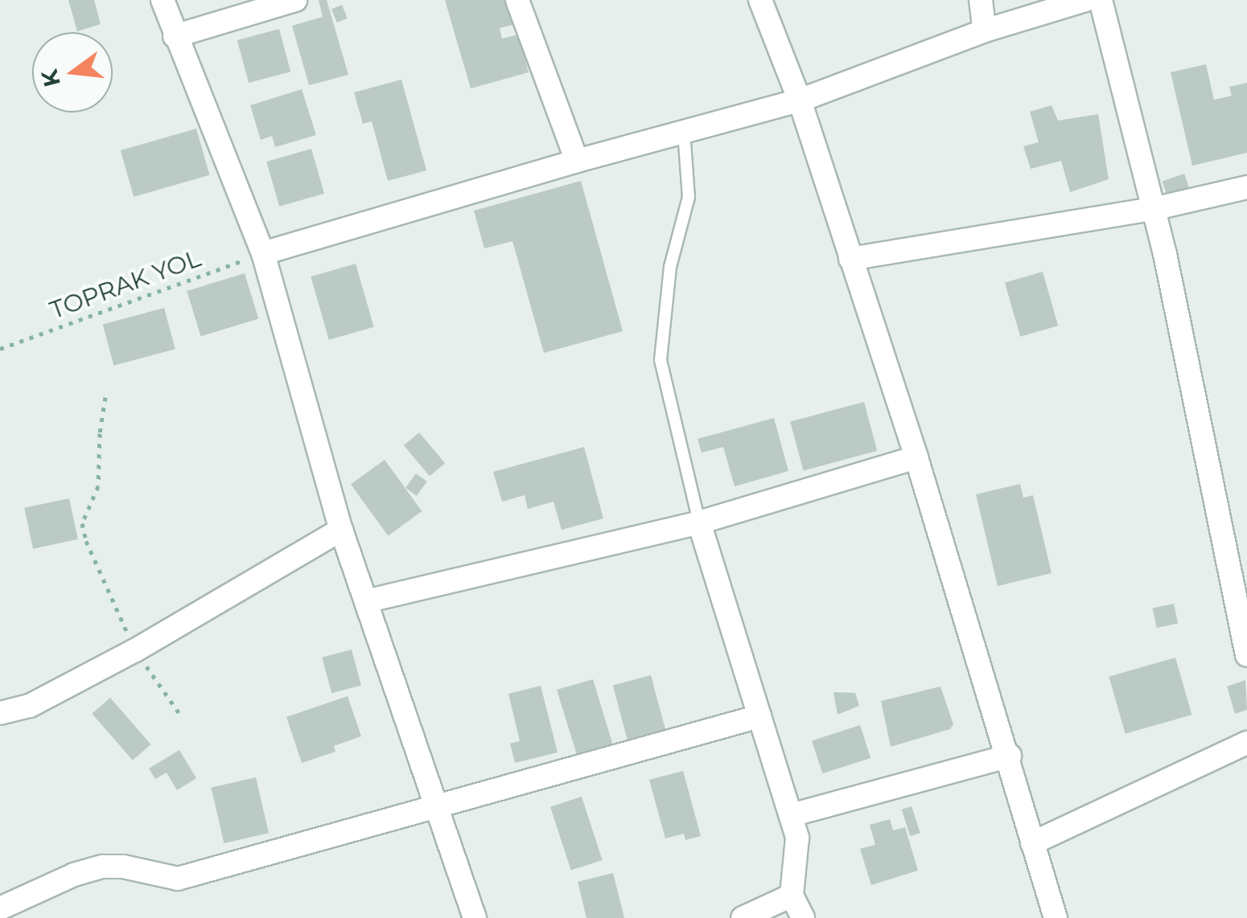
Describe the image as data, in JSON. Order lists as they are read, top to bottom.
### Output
{
  "streets": {
    "path": ["TOPRAK YOL"]
  },
  "north": "left"
}
